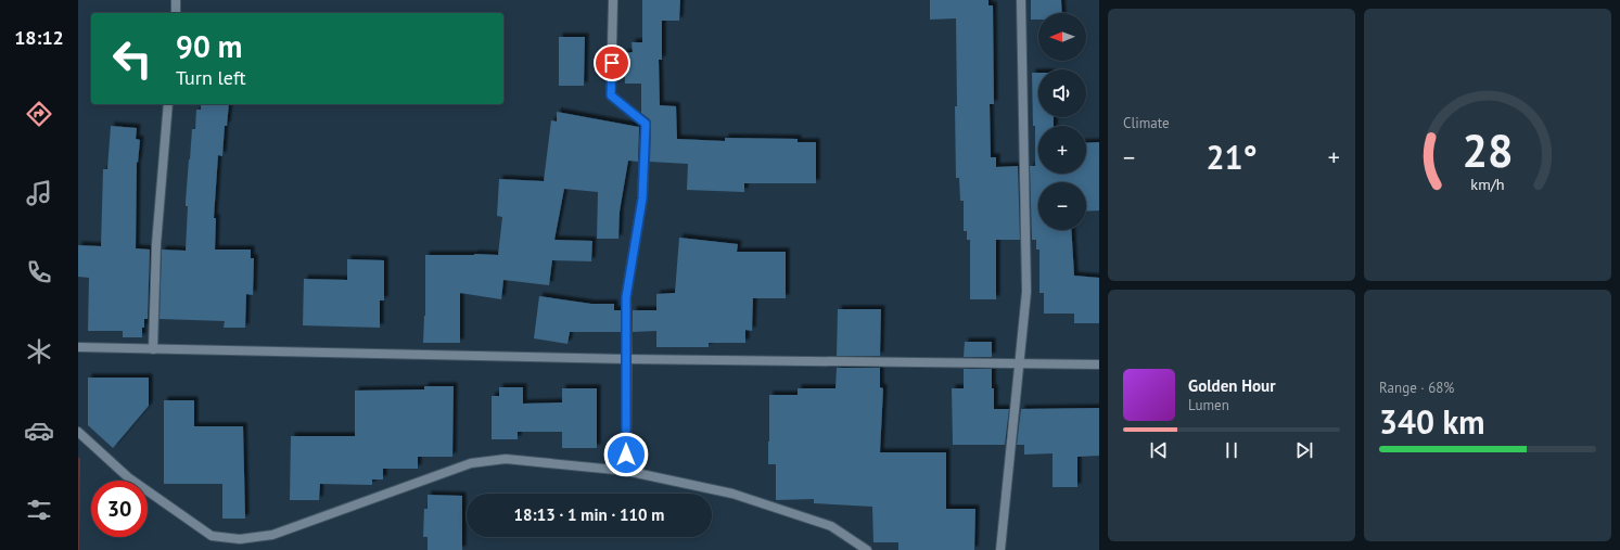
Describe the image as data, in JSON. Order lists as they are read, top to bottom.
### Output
{
  "north": "left",
  "page": {
    "tabs": "18:12",
    "tile": [
      "Climate",
      ["Range · 68%", "340 km"]
    ],
    "map_buttons": ["+", "−"],
    "turn": ["90 m", "Turn left"],
    "heat": ["−", "21°", "+"],
    "song": ["Golden Hour", "Lumen"],
    "limit": "30",
    "trip": "18:13 · 1 min · 110 m",
    "gauge": ["28", "km/h"]
  }
}
